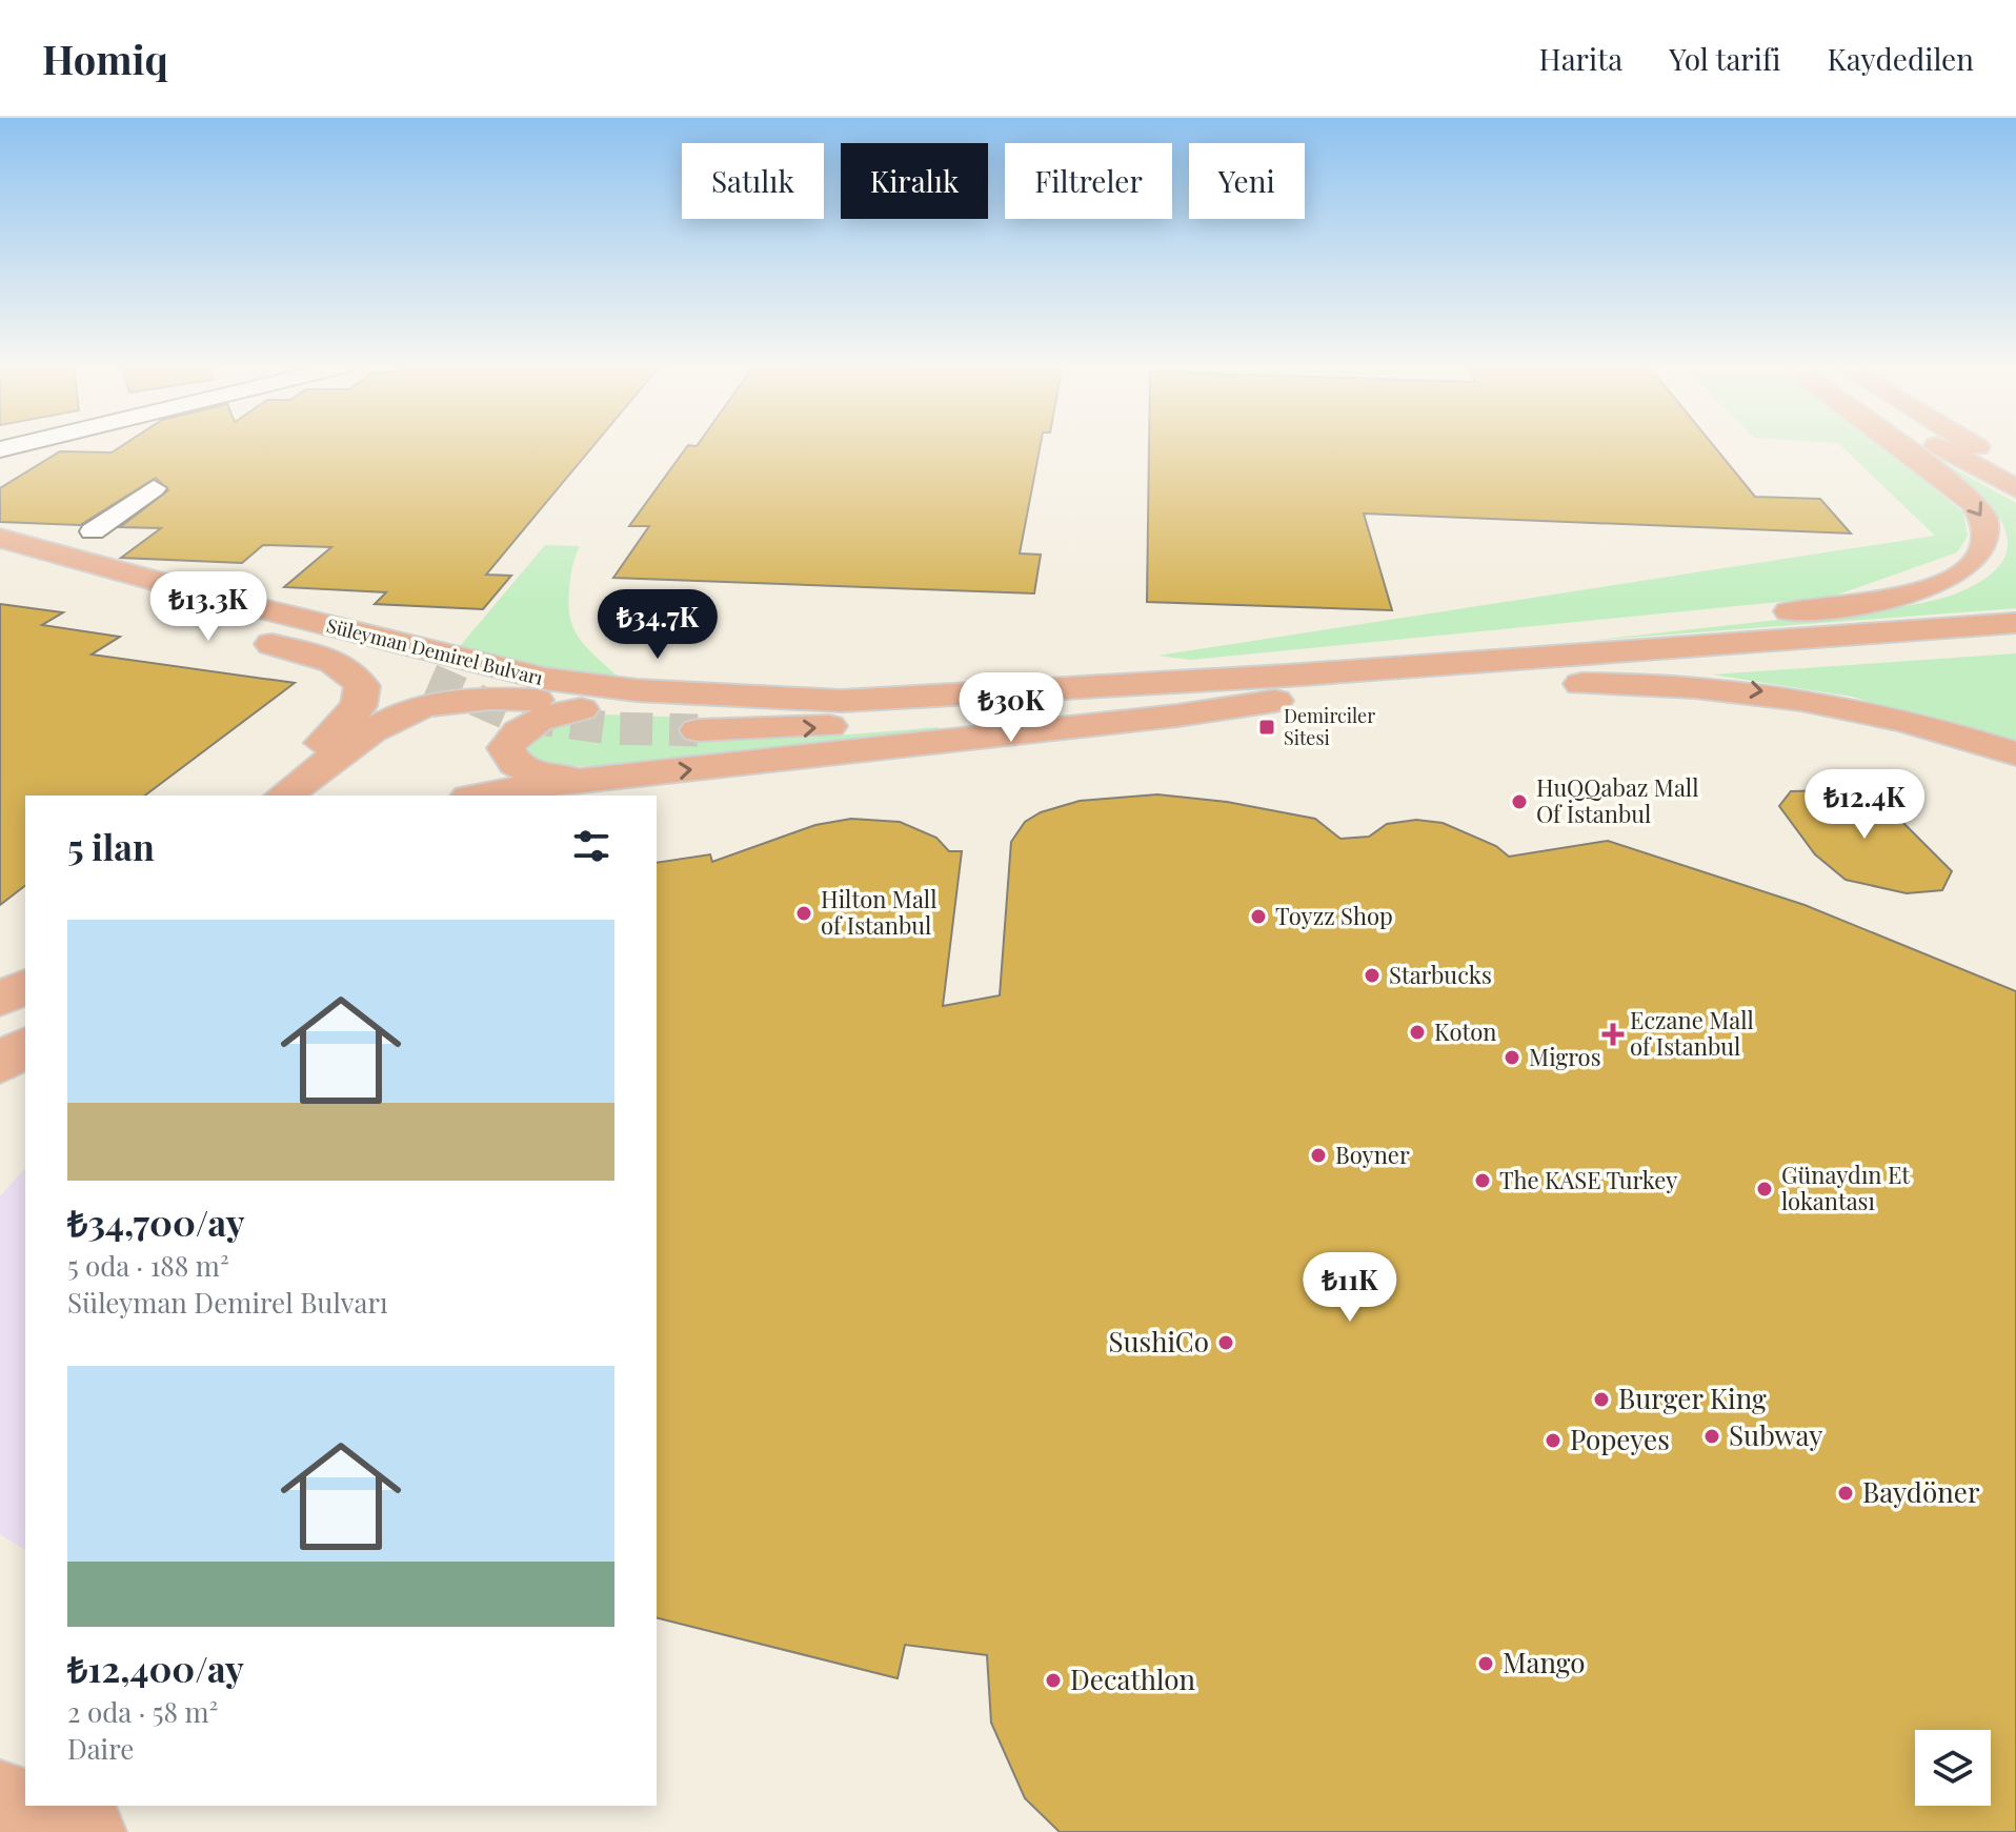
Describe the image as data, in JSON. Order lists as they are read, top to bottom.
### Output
{
  "streets": {
    "main road": ["Süleyman Demirel Bulvarı"]
  },
  "places": {
    "transit": ["Demirciler Sitesi"],
    "other": [
      "HuQQabaz Mall Of İstanbul",
      "Hilton Mall of Istanbul",
      "Toyzz Shop",
      "Starbucks",
      "Koton",
      "Migros",
      "Boyner",
      "The KASE Turkey",
      "Günaydın Et lokantası",
      "SushiCo",
      "Burger King",
      "Subway",
      "Popeyes",
      "Baydöner",
      "Mango",
      "Decathlon"
    ],
    "health": ["Eczane Mall of Istanbul"]
  },
  "page": {
    "header": "Homiq",
    "nav": ["Harita", "Yol tarifi", "Kaydedilen"],
    "chip": [
      "Satılık",
      "Kiralık",
      "Filtreler",
      "Yeni"
    ],
    "price": [
      "₺13.3K",
      "₺34.7K",
      "₺30K",
      "₺12.4K",
      "₺11K"
    ],
    "heading": "5 ilan",
    "list": [
      {
        "name": "₺34,700/ay",
        "note": "5 oda · 188 m² · Süleyman Demirel Bulvarı"
      },
      {
        "name": "₺12,400/ay",
        "note": "2 oda · 58 m² · Daire"
      }
    ]
  }
}
